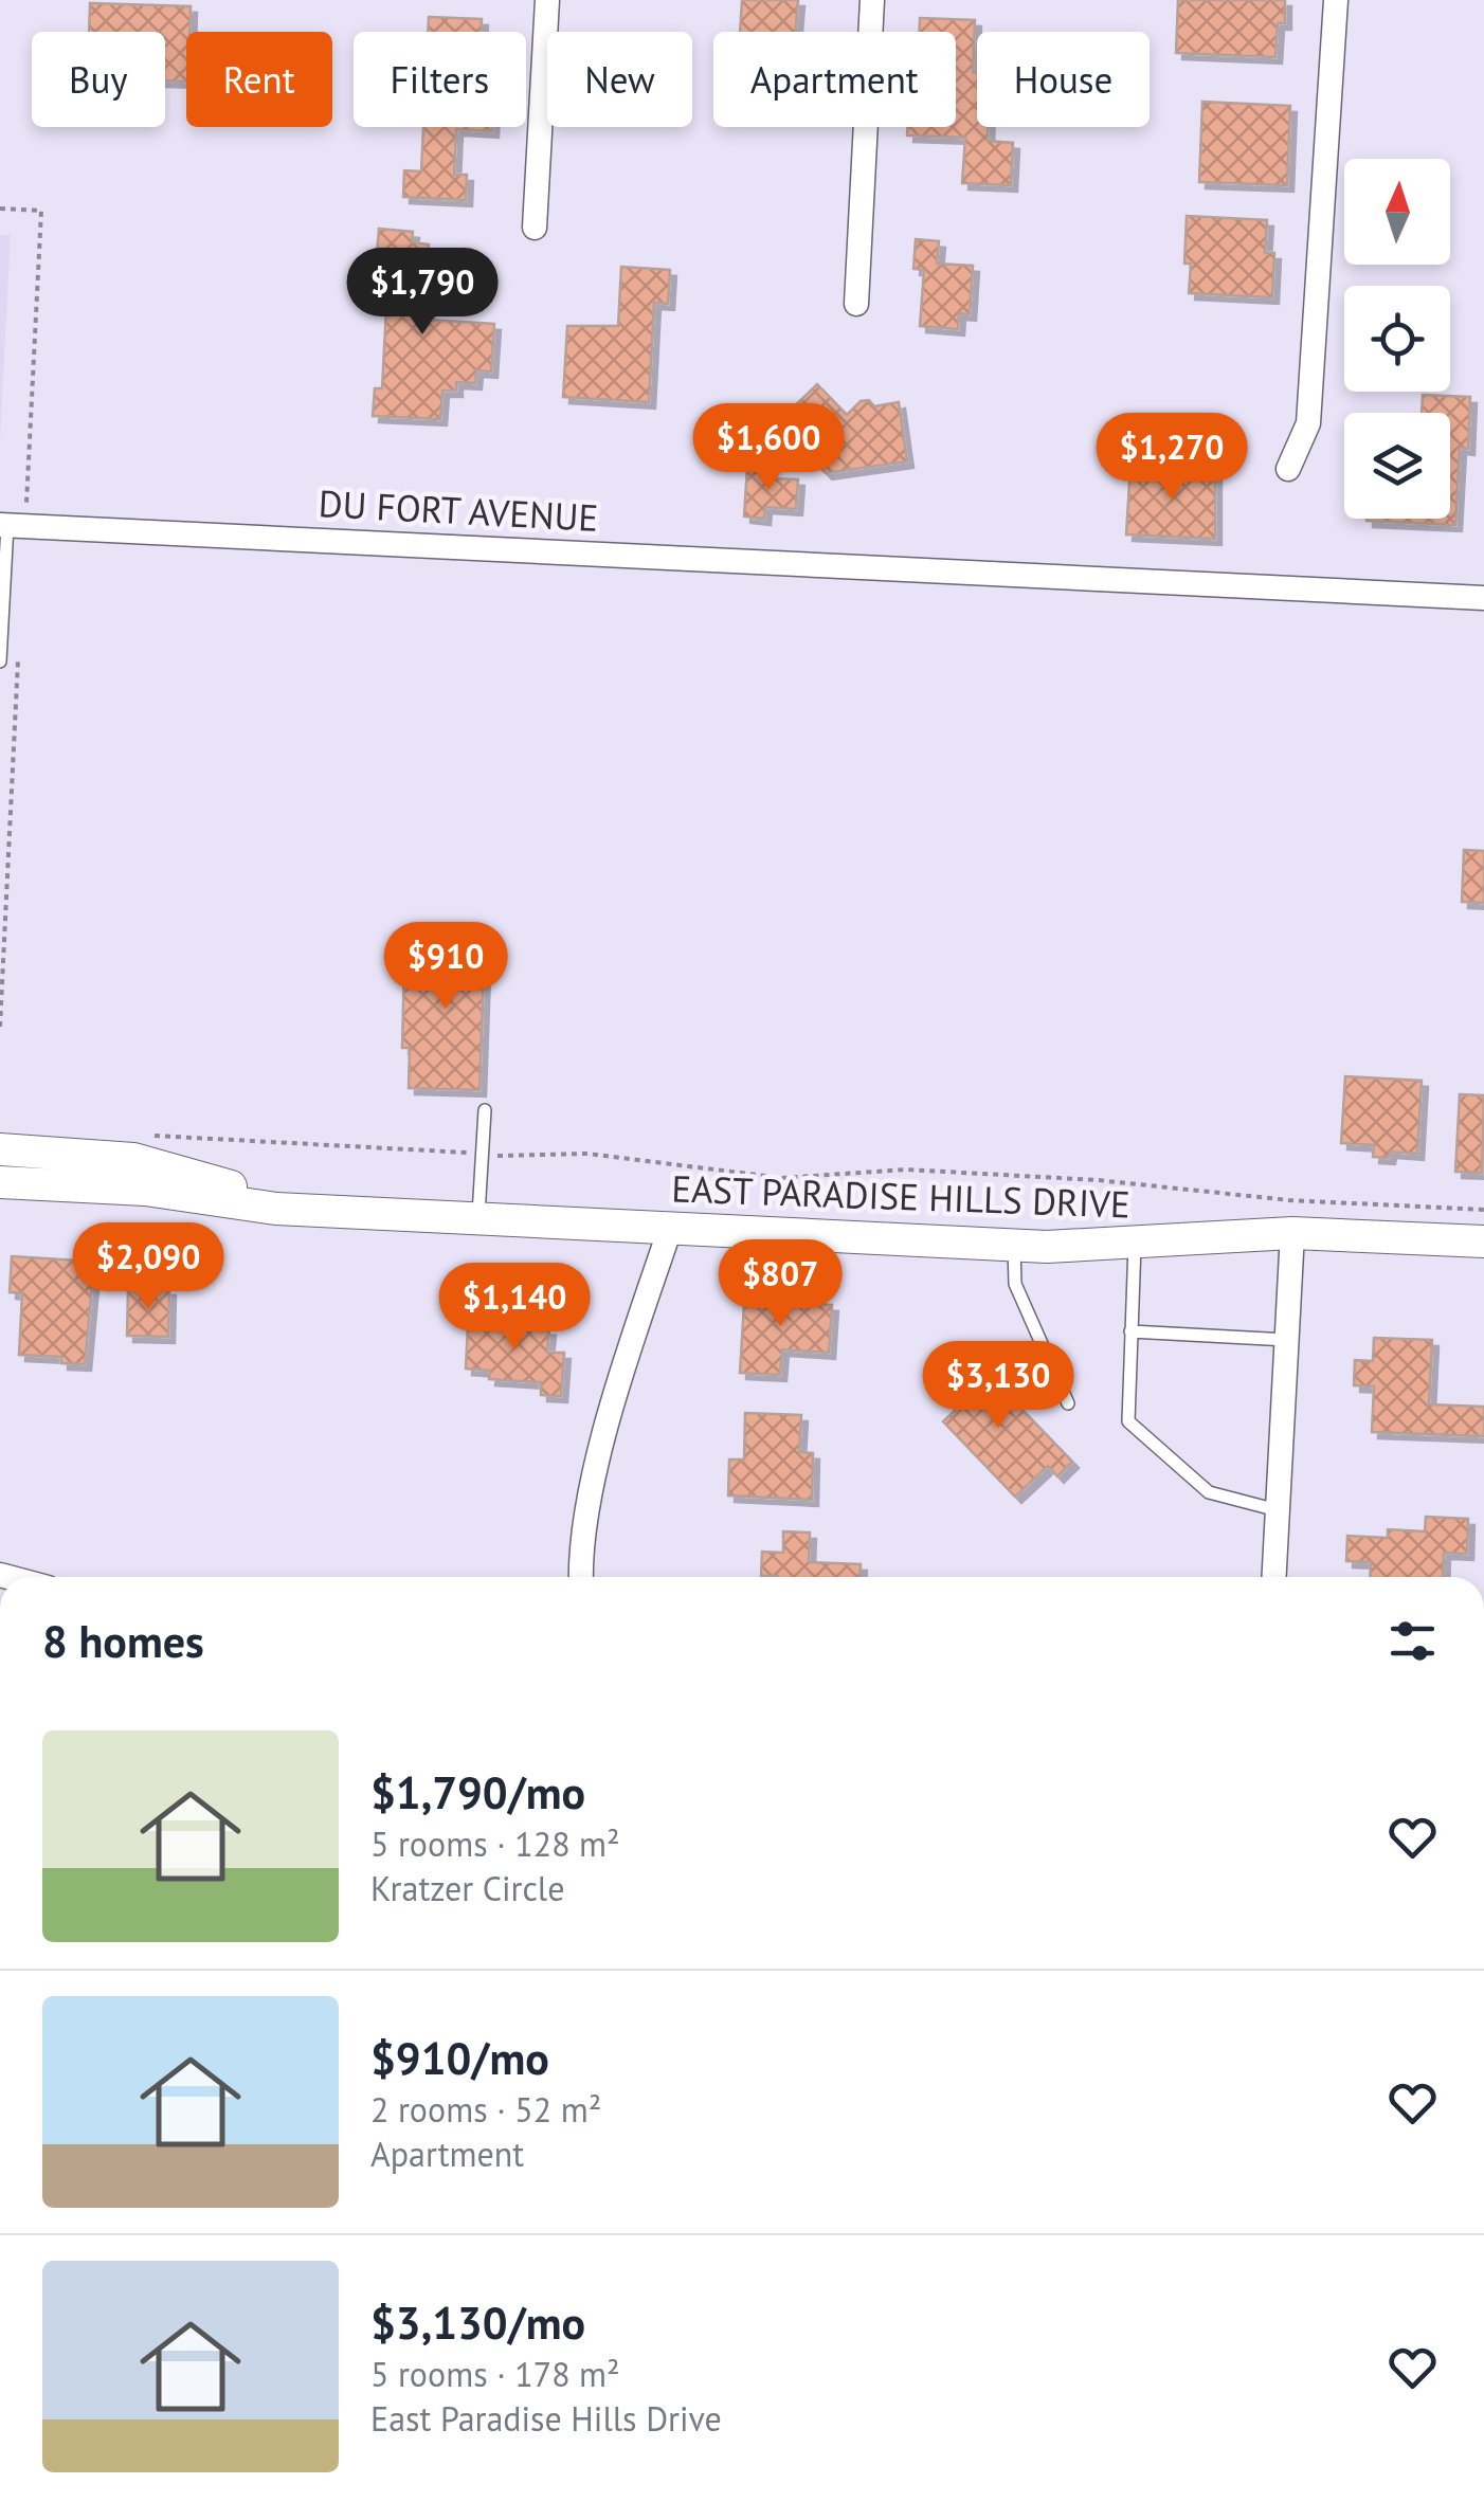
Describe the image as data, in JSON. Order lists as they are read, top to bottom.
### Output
{
  "streets": {
    "main road": ["EAST PARADISE HILLS DRIVE"],
    "street": ["DU FORT AVENUE"]
  },
  "north": "top",
  "page": {
    "chip": [
      "Buy",
      "Rent",
      "Filters",
      "New",
      "Apartment",
      "House"
    ],
    "price": [
      "$1,790",
      "$1,600",
      "$1,270",
      "$910",
      "$2,090",
      "$807",
      "$1,140",
      "$3,130"
    ],
    "heading": "8 homes",
    "list": [
      {
        "name": "$1,790/mo",
        "note": "5 rooms · 128 m² · Kratzer Circle"
      },
      {
        "name": "$910/mo",
        "note": "2 rooms · 52 m² · Apartment"
      },
      {
        "name": "$3,130/mo",
        "note": "5 rooms · 178 m² · East Paradise Hills Drive"
      }
    ]
  }
}
